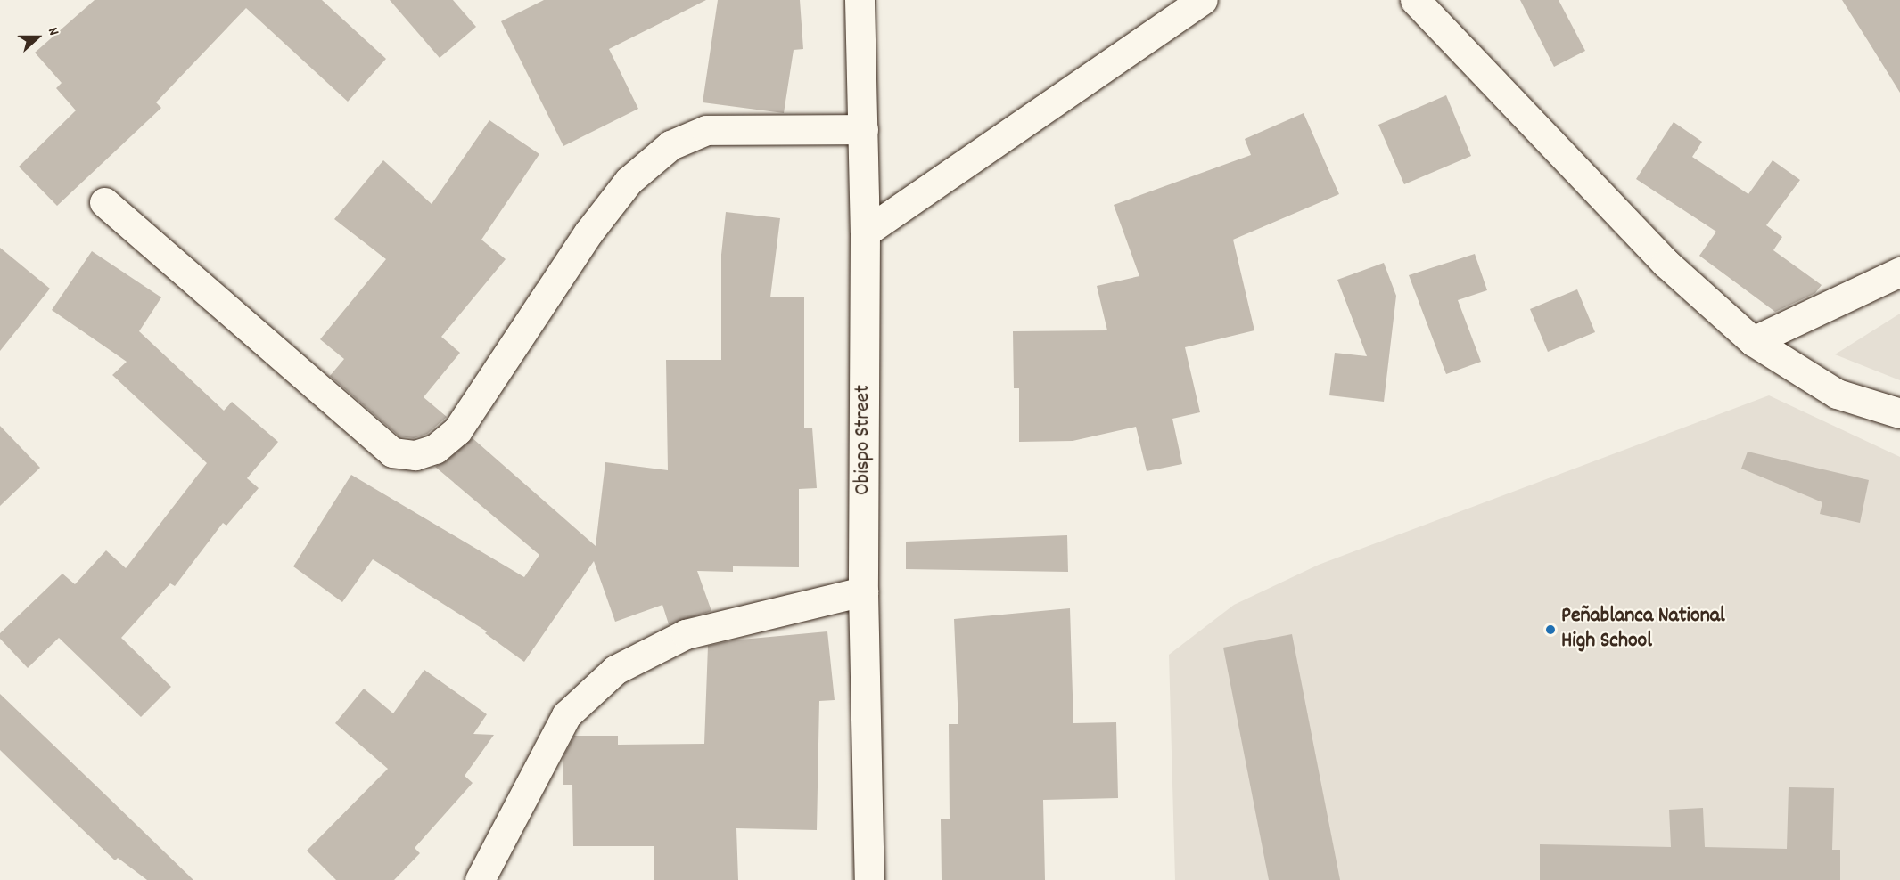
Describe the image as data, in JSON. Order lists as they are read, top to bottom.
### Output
{
  "streets": {
    "street": ["Obispo Street"]
  },
  "places": ["Peñablanca National High School"],
  "north": "right"
}
